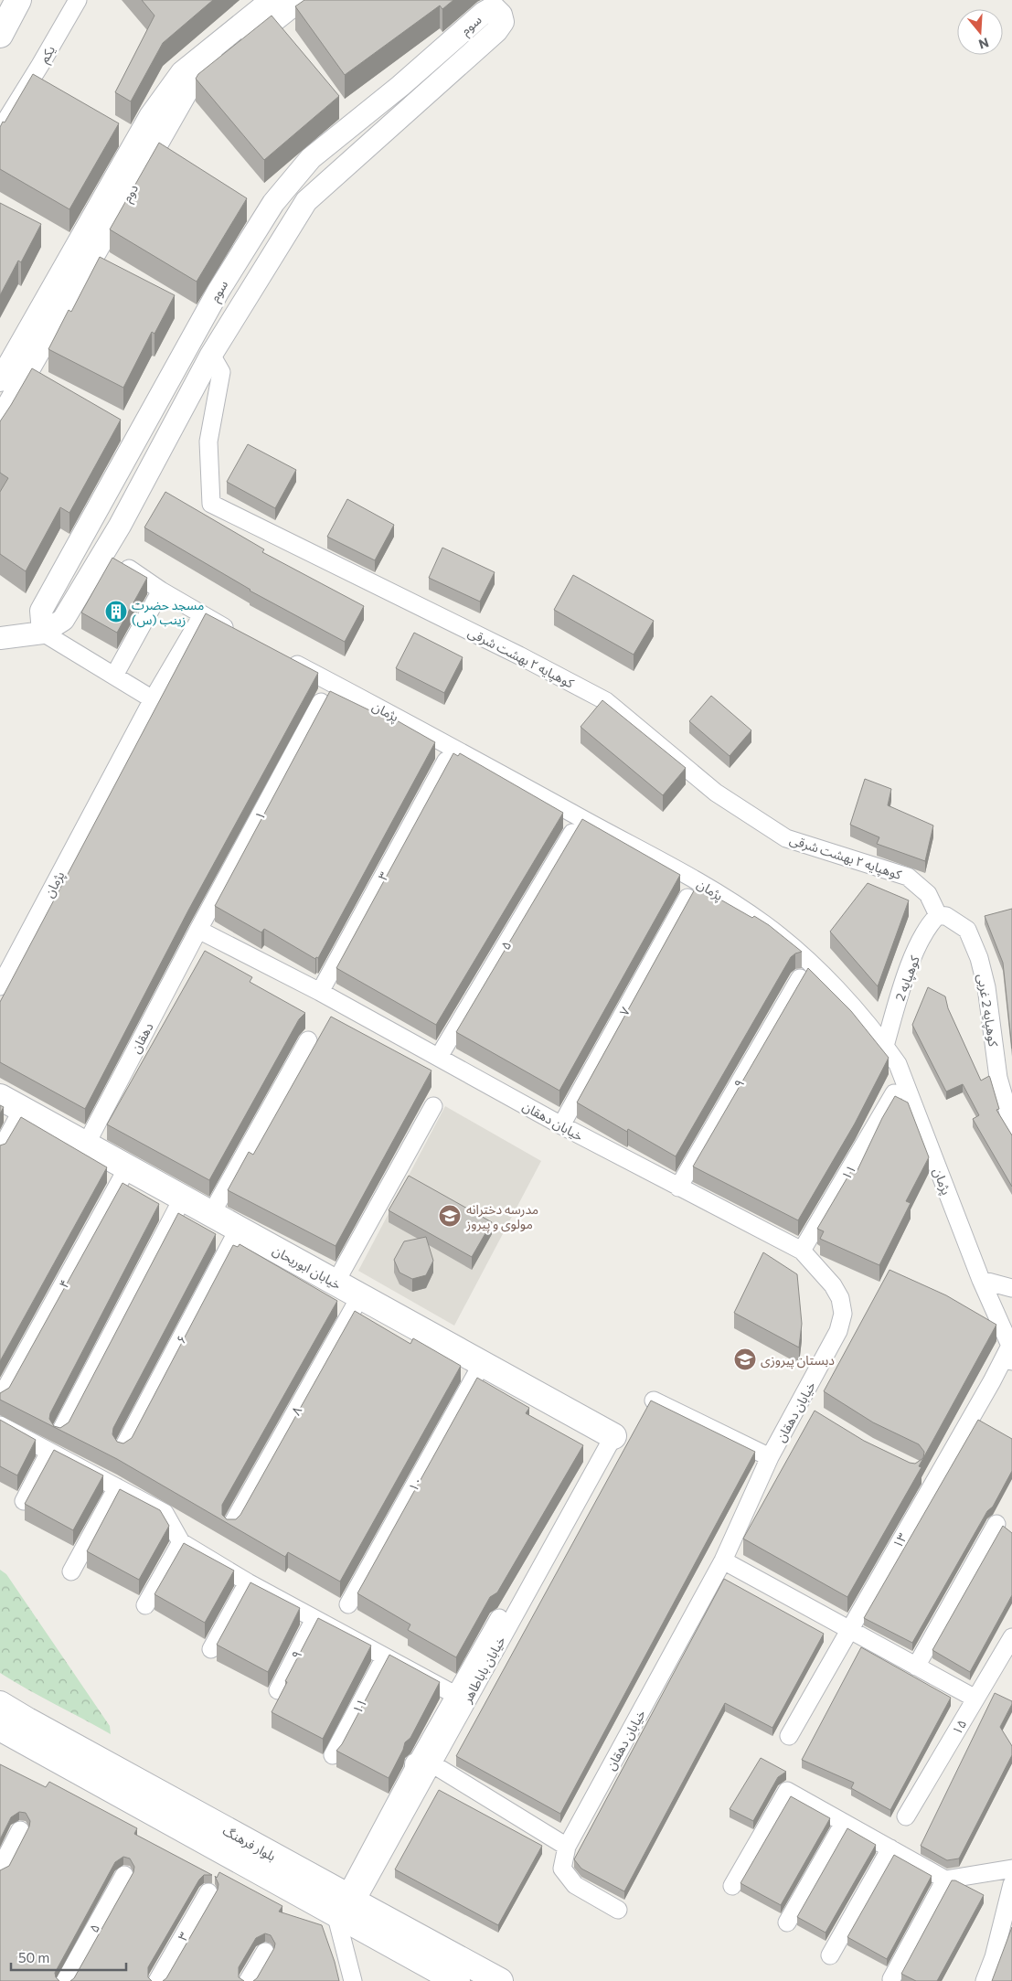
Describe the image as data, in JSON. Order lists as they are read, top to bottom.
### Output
{
  "streets": {
    "main road": ["خیابان ابوریحان", "بلوار فرهنگ"],
    "street": [
      "سوم",
      "یکم",
      "دوم",
      "کوهپایه ۲ بهشت شرقی",
      "پژمان",
      "۱",
      "۳",
      "۵",
      "کوهپایه 2",
      "کوهپایه 2 غربی",
      "۷",
      "دهقان",
      "۹",
      "خیابان دهقان",
      "۱۱",
      "۴",
      "۶",
      "۸",
      "۱۰",
      "۱۳",
      "خیابان باباطاهر",
      "۱۵"
    ]
  },
  "crossings": [
    ["سوم", "کوهپایه ۲ بهشت شرقی"],
    ["کوهپایه ۲ بهشت شرقی", "کوهپایه 2"],
    ["کوهپایه ۲ بهشت شرقی", "کوهپایه 2 غربی"],
    ["پژمان", "کوهپایه 2"],
    ["پژمان", "۱۳"],
    ["۱", "دهقان"],
    ["۱", "خیابان دهقان"],
    ["۳", "خیابان دهقان"],
    ["۵", "خیابان دهقان"],
    ["کوهپایه 2", "کوهپایه 2 غربی"],
    ["۷", "خیابان دهقان"],
    ["دهقان", "خیابان دهقان"],
    ["دهقان", "خیابان ابوریحان"],
    ["۹", "خیابان دهقان"],
    ["خیابان دهقان", "۱۱"],
    ["خیابان ابوریحان", "۴"],
    ["خیابان ابوریحان", "۶"],
    ["خیابان ابوریحان", "۸"],
    ["خیابان ابوریحان", "۱۰"],
    ["خیابان ابوریحان", "خیابان باباطاهر"],
    ["خیابان باباطاهر", "بلوار فرهنگ"]
  ],
  "places": {
    "building": ["مسجد حضرت زینب (س)"],
    "school or university": ["مدرسه دخترانه مولوی و پیروز", "دبستان پیروزی"]
  },
  "scale_bar": "50 m",
  "north": "bottom"
}
